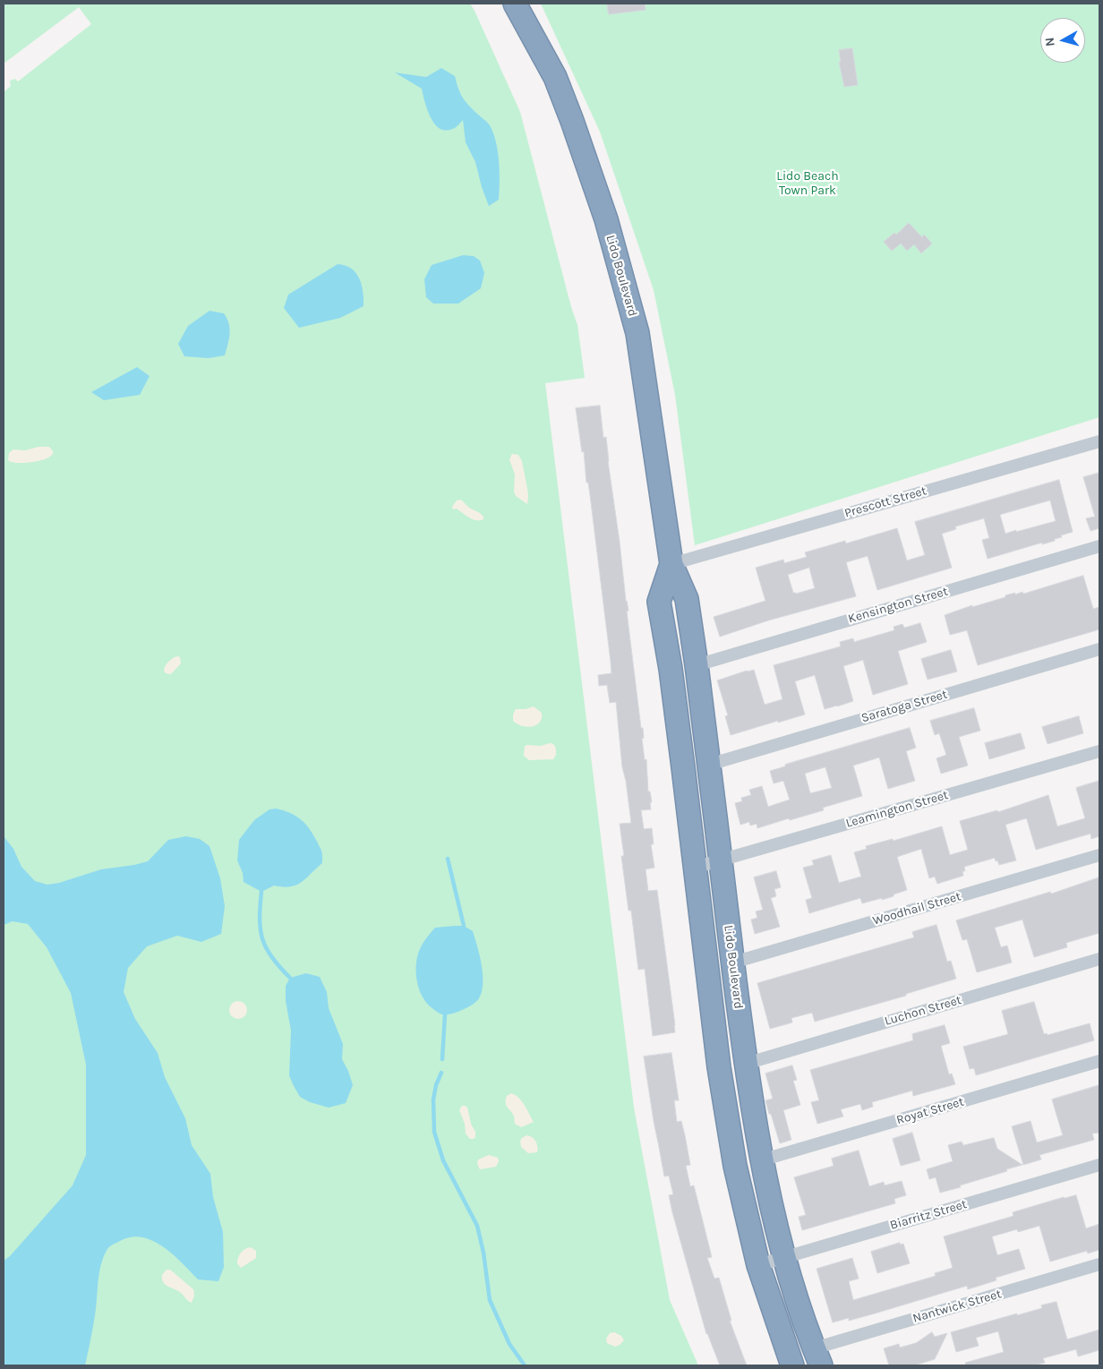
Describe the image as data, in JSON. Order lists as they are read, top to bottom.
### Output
{
  "streets": {
    "highway": ["Lido Boulevard"],
    "street": [
      "Prescott Street",
      "Kensington Street",
      "Saratoga Street",
      "Leamington Street",
      "Woodhail Street",
      "Luchon Street",
      "Royat Street",
      "Biarritz Street",
      "Nantwick Street"
    ]
  },
  "crossings": [
    ["Lido Boulevard", "Prescott Street"],
    ["Lido Boulevard", "Kensington Street"],
    ["Lido Boulevard", "Saratoga Street"],
    ["Lido Boulevard", "Leamington Street"],
    ["Lido Boulevard", "Woodhail Street"],
    ["Lido Boulevard", "Luchon Street"],
    ["Lido Boulevard", "Royat Street"],
    ["Lido Boulevard", "Biarritz Street"],
    ["Lido Boulevard", "Nantwick Street"]
  ],
  "parks": ["Lido Beach Town Park"],
  "north": "left"
}
